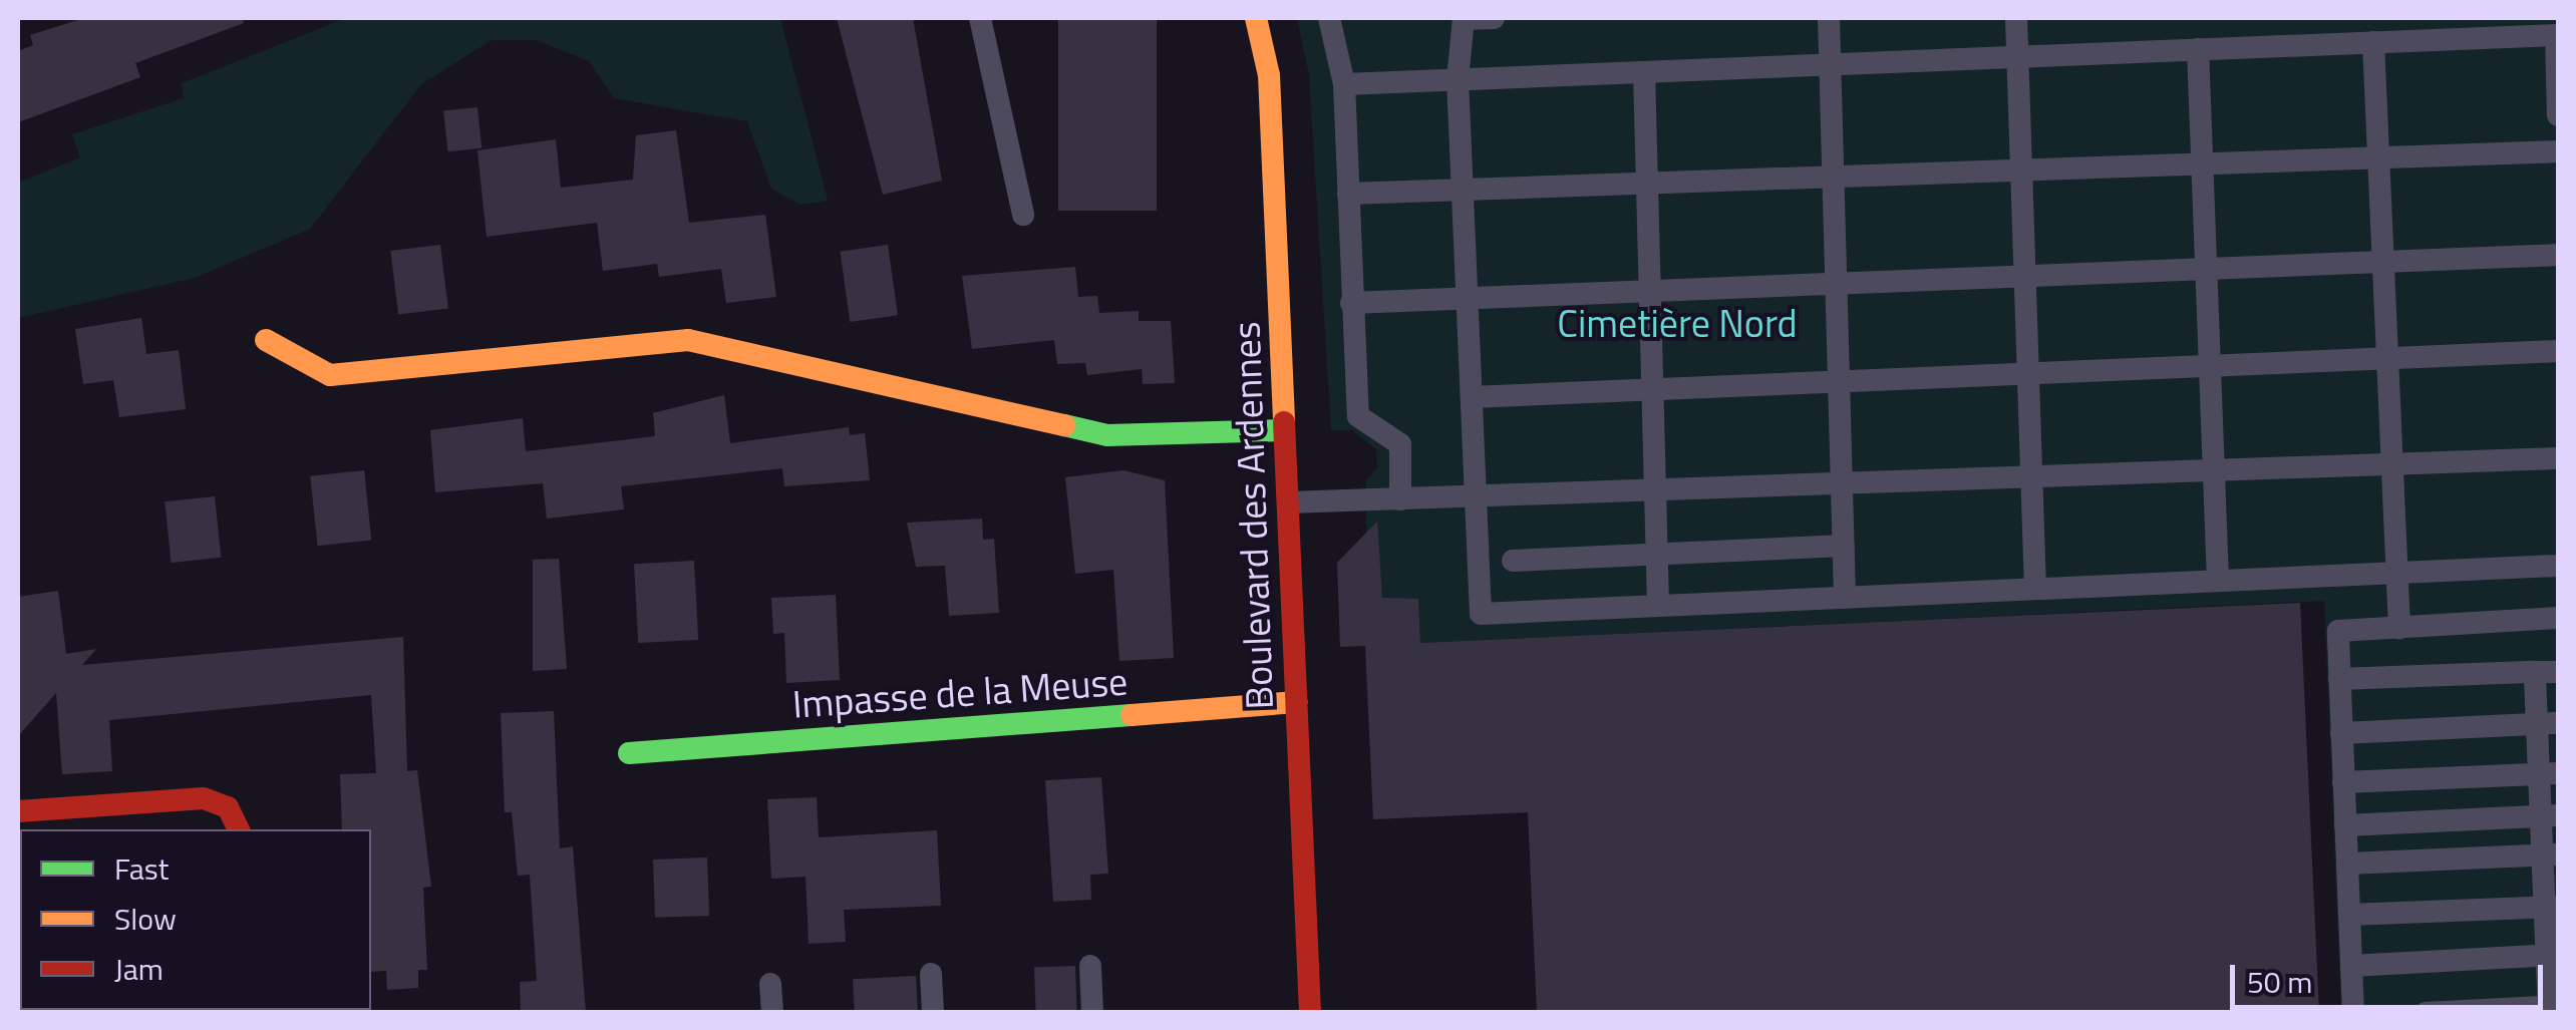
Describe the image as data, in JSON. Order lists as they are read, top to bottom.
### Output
{
  "streets": {
    "street": ["Boulevard des Ardennes", "Impasse de la Meuse"]
  },
  "crossings": [
    ["Boulevard des Ardennes", "Impasse de la Meuse"]
  ],
  "parks": ["Cimetière Nord"],
  "legend": ["Fast", "Slow", "Jam"],
  "scale_bar": "50 m"
}
